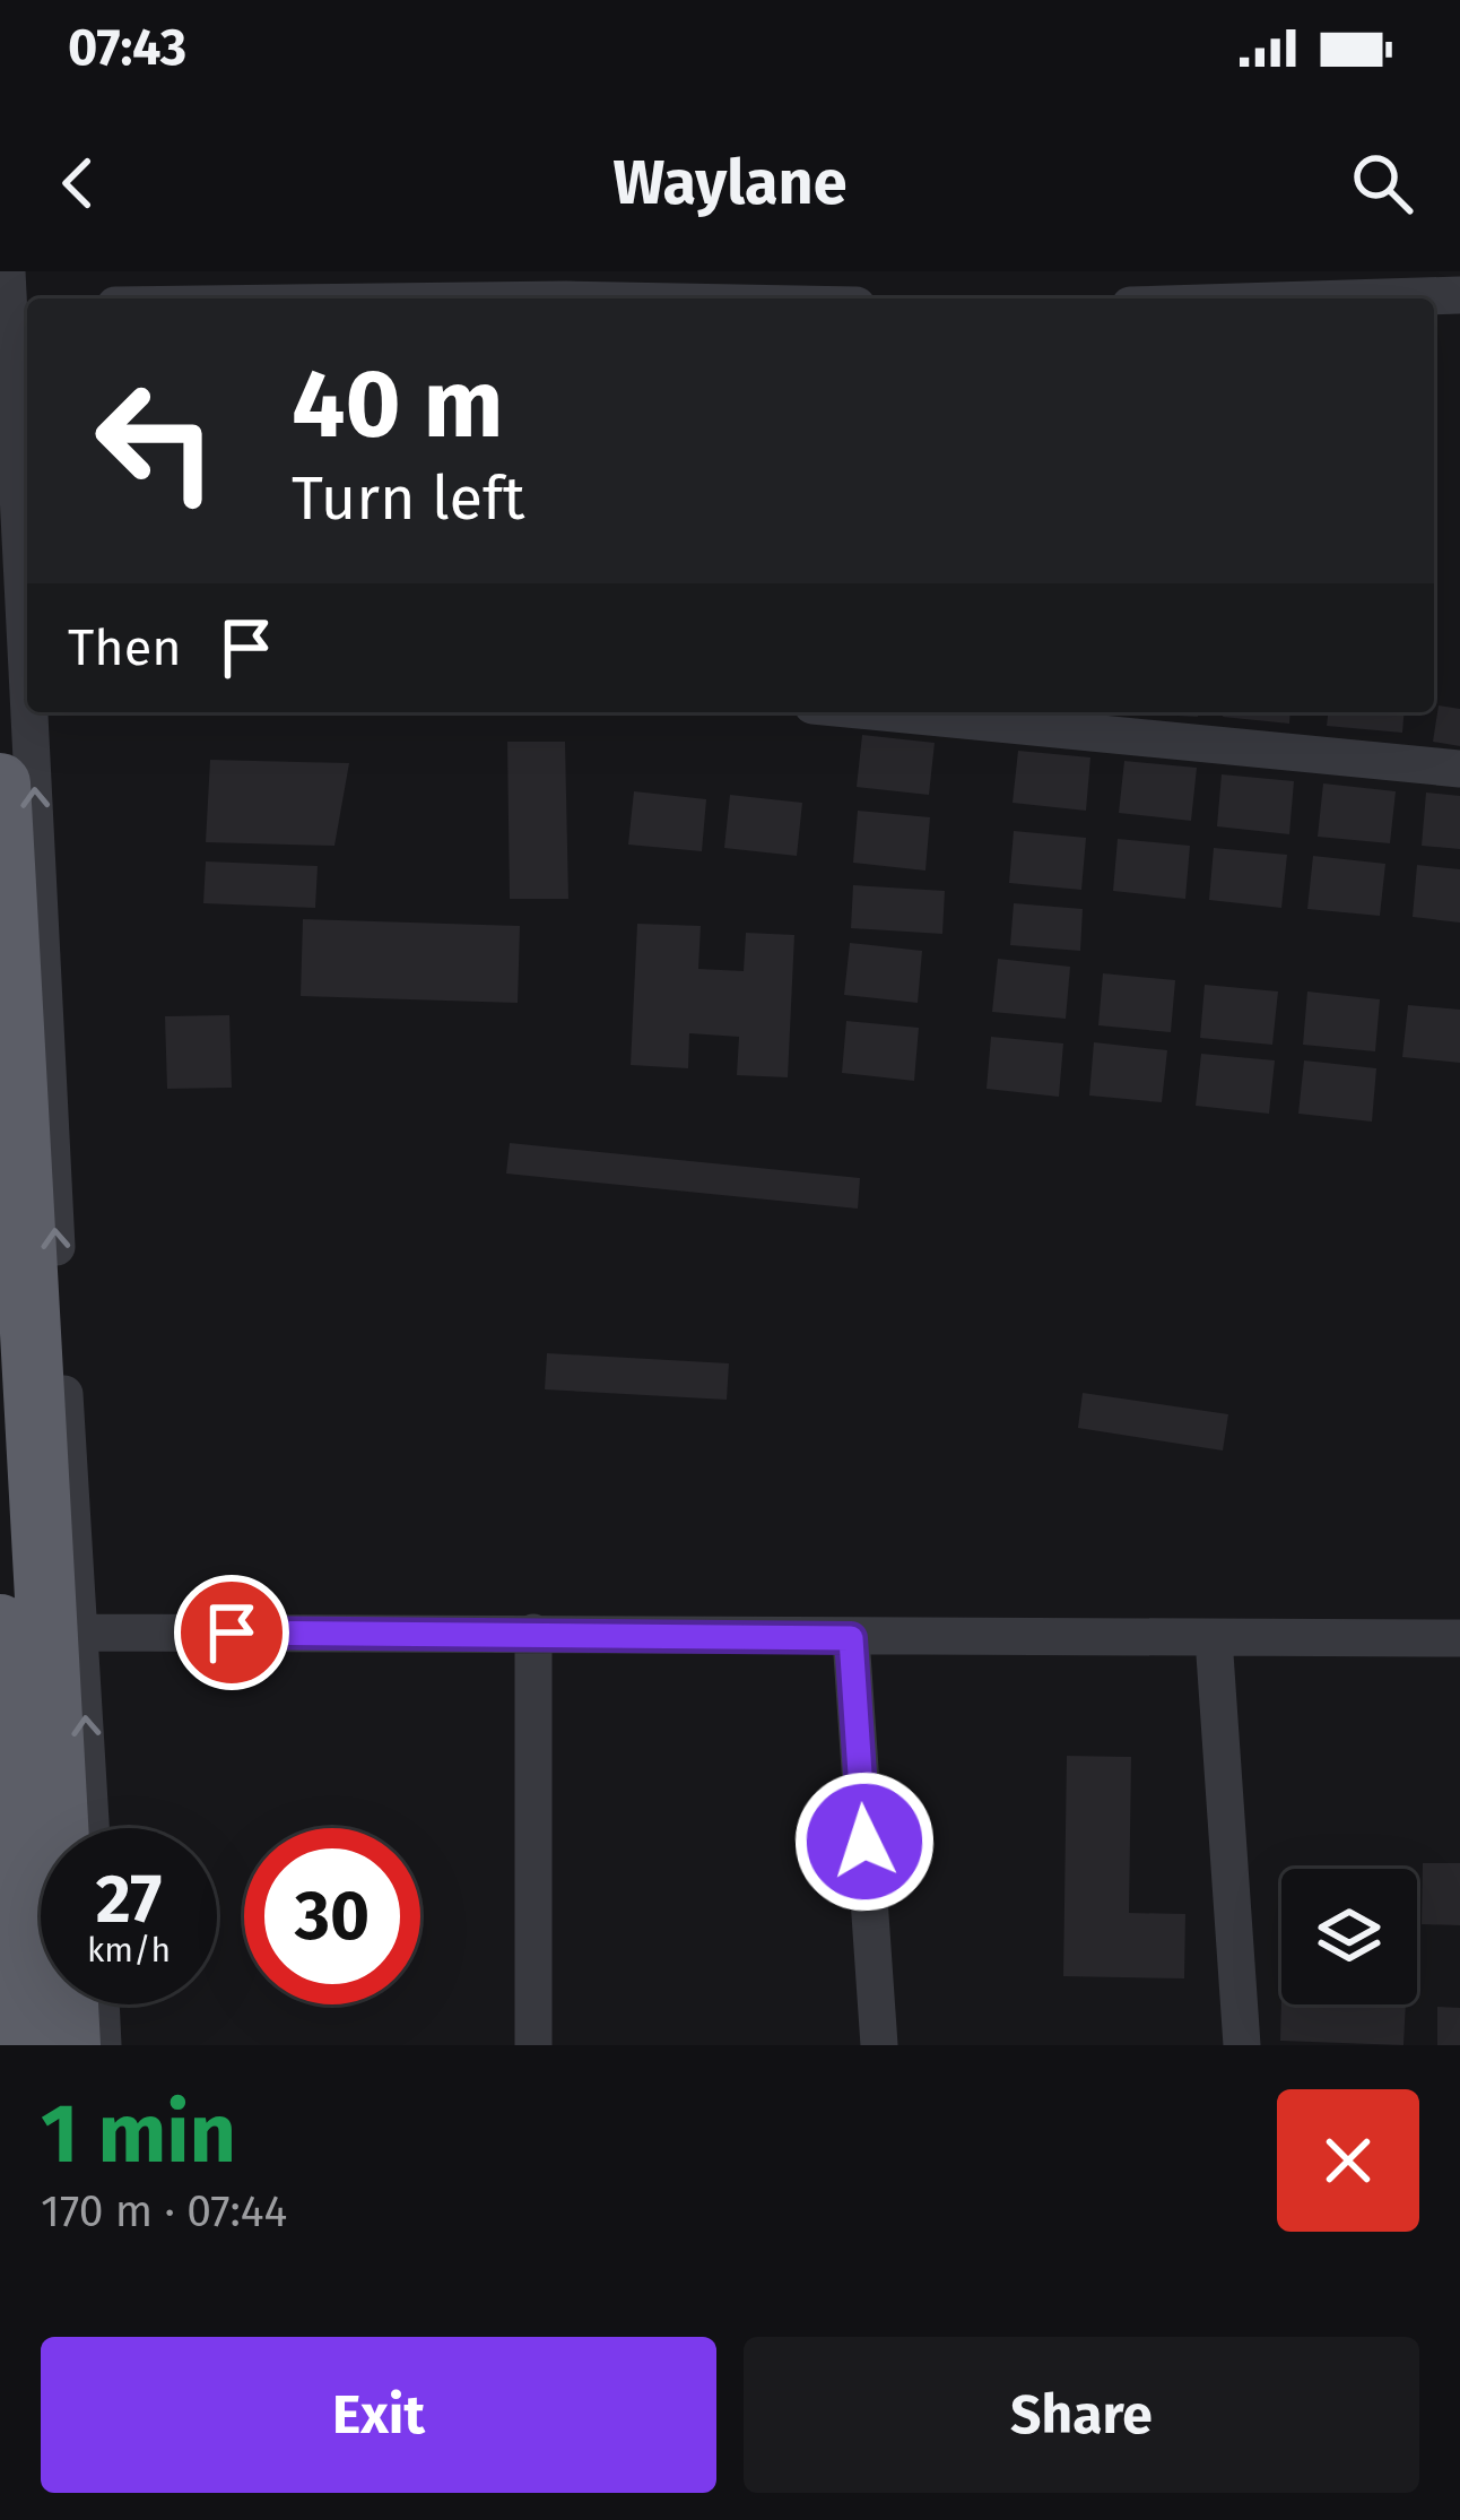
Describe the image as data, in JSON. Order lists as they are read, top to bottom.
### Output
{
  "page": {
    "status": "07:43",
    "header": "Waylane",
    "turn": ["40 m", "Turn left"],
    "then": "Then",
    "speed": "27 km/h",
    "limit": "30",
    "heading": ["1 min", "170 m · 07:44"],
    "buttons": ["Exit", "Share"]
  }
}
